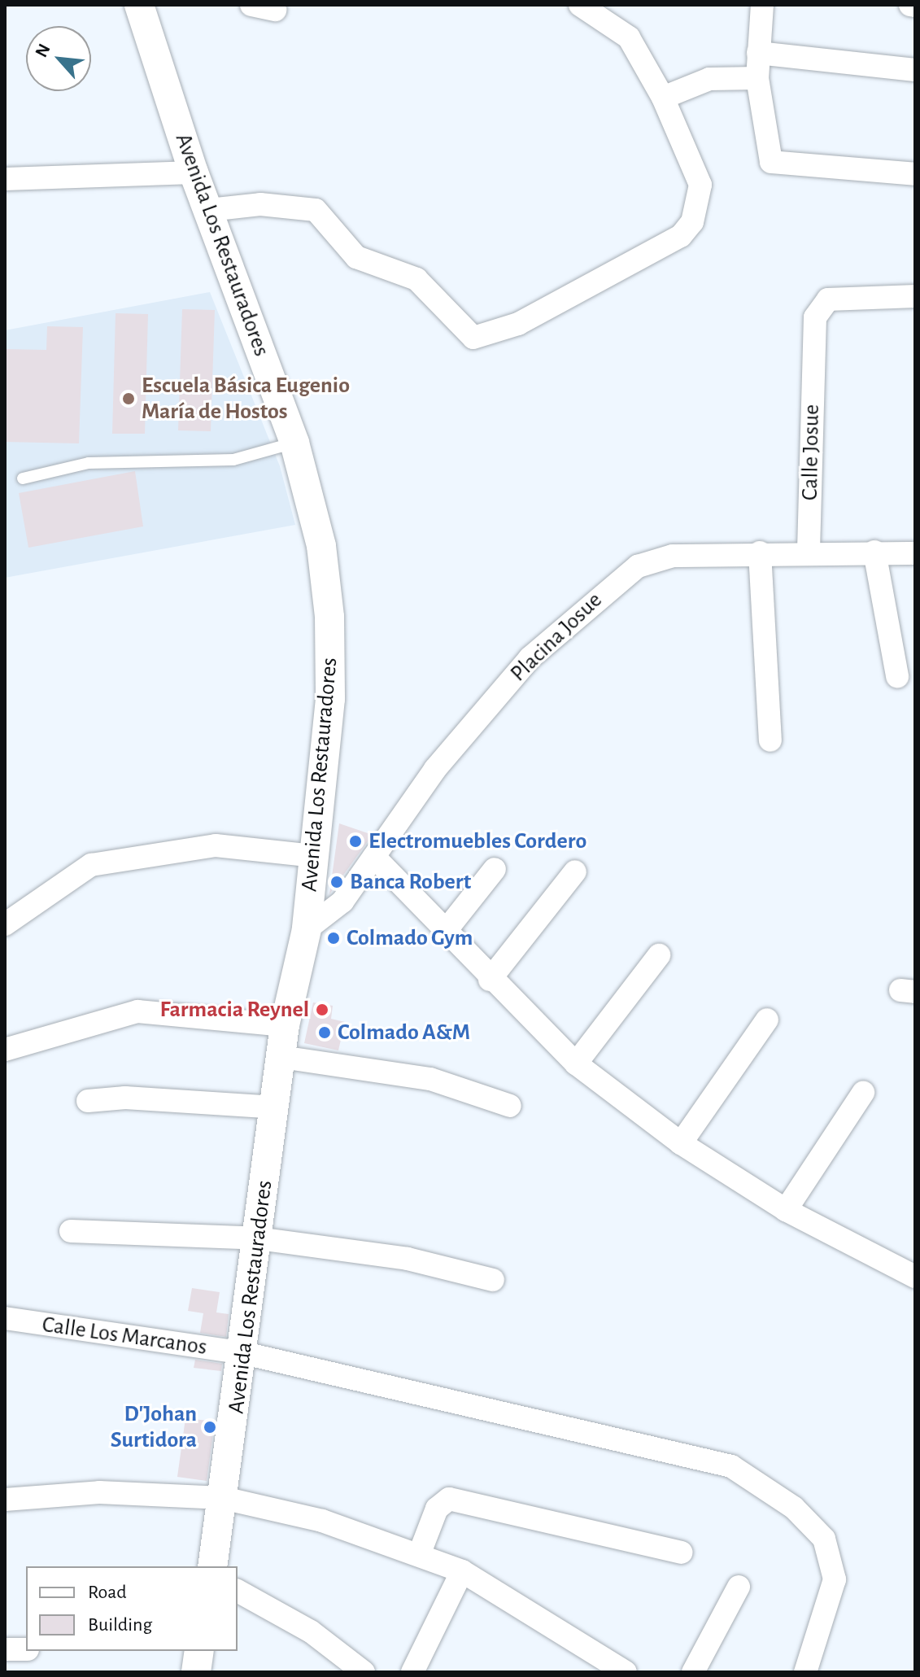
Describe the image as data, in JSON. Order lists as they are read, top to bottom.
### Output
{
  "streets": {
    "street": [
      "Avenida Los Restauradores",
      "Calle Josue",
      "Placina Josue",
      "Calle Los Marcanos"
    ]
  },
  "crossings": [
    ["Avenida Los Restauradores", "Placina Josue"],
    ["Avenida Los Restauradores", "Calle Los Marcanos"],
    ["Calle Josue", "Placina Josue"]
  ],
  "places": [
    "Escuela Básica Eugenio María de Hostos",
    "Electromuebles Cordero",
    "Banca Robert",
    "Colmado Gym",
    "Farmacia Reynel",
    "Colmado A&M",
    "D'Johan Surtidora"
  ],
  "legend": ["Road", "Building"],
  "north": "top left"
}
